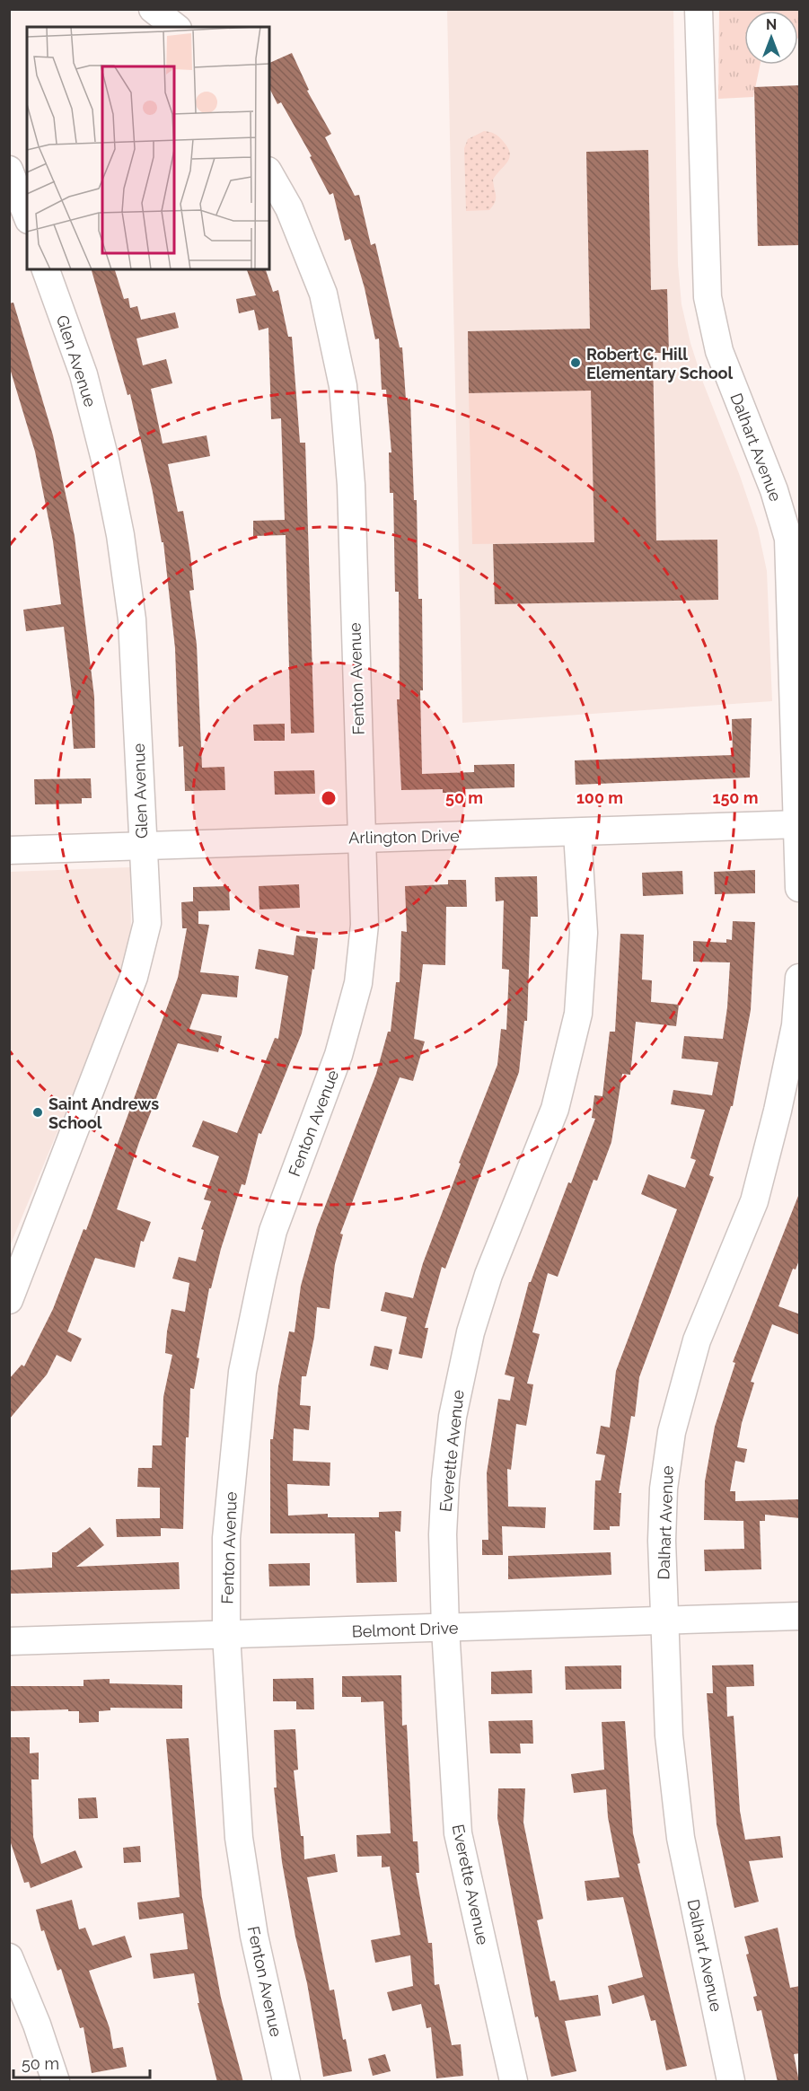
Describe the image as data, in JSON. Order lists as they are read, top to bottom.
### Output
{
  "streets": {
    "street": [
      "Glen Avenue",
      "Dalhart Avenue",
      "Fenton Avenue",
      "Arlington Drive",
      "Everette Avenue",
      "Belmont Drive"
    ]
  },
  "crossings": [
    ["Glen Avenue", "Arlington Drive"],
    ["Dalhart Avenue", "Arlington Drive"],
    ["Dalhart Avenue", "Belmont Drive"],
    ["Fenton Avenue", "Arlington Drive"],
    ["Fenton Avenue", "Belmont Drive"],
    ["Arlington Drive", "Everette Avenue"],
    ["Everette Avenue", "Belmont Drive"]
  ],
  "places": ["Robert C. Hill Elementary School", "Saint Andrews School"],
  "scale_bar": "50 m",
  "north": "top",
  "rings": ["50 m", "100 m", "150 m"]
}
